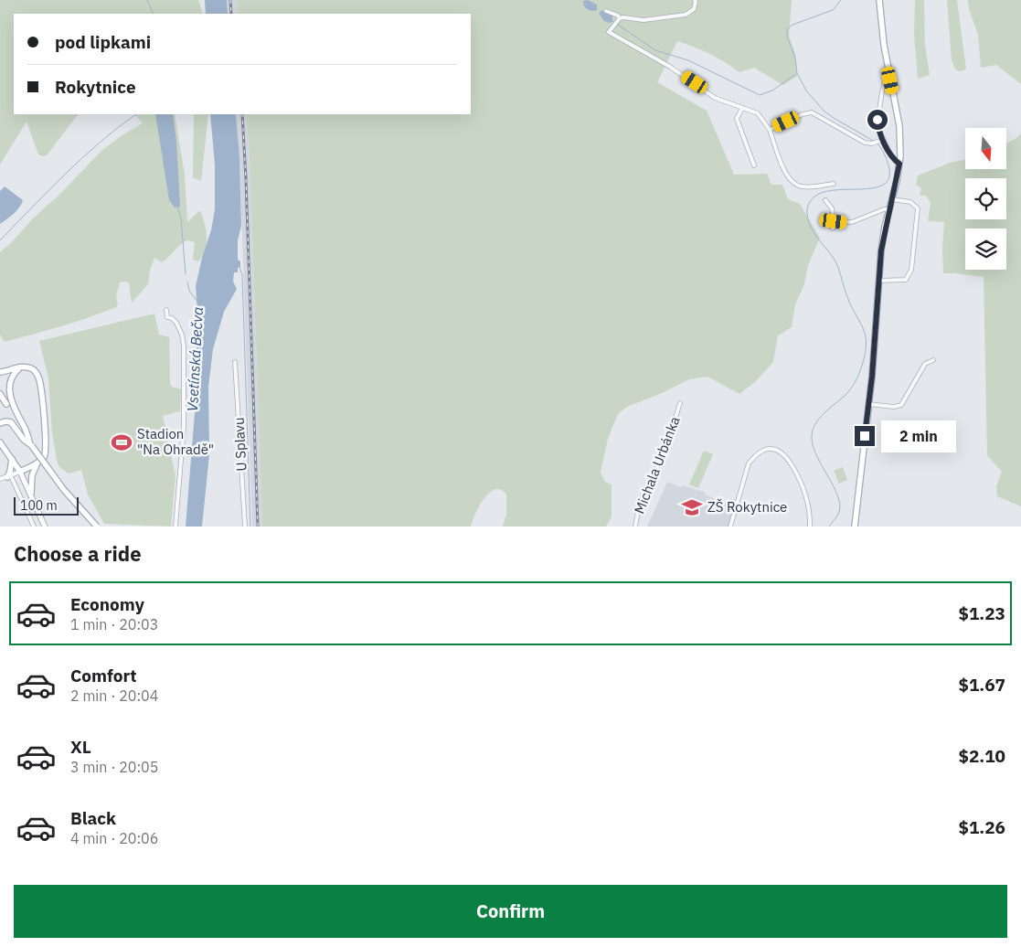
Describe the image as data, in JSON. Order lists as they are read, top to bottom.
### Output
{
  "streets": {
    "street": ["U Splavu", "Michala Urbánka"]
  },
  "water": ["Vsetínská Bečva"],
  "places": {
    "sports": ["Stadion \"Na Ohradě\""],
    "school or university": ["ZŠ Rokytnice"]
  },
  "scale_bar": "100 m",
  "north": "bottom",
  "page": {
    "banner": ["pod lipkami", "Rokytnice"],
    "bubble": "2 min",
    "scale": "100 m",
    "heading": "Choose a ride",
    "list": [
      {
        "name": "Economy",
        "note": "1 min · 20:03",
        "value": "$1.23"
      },
      {
        "name": "Comfort",
        "note": "2 min · 20:04",
        "value": "$1.67"
      },
      {
        "name": "XL",
        "note": "3 min · 20:05",
        "value": "$2.10"
      },
      {
        "name": "Black",
        "note": "4 min · 20:06",
        "value": "$1.26"
      }
    ],
    "buttons": "Confirm"
  }
}
